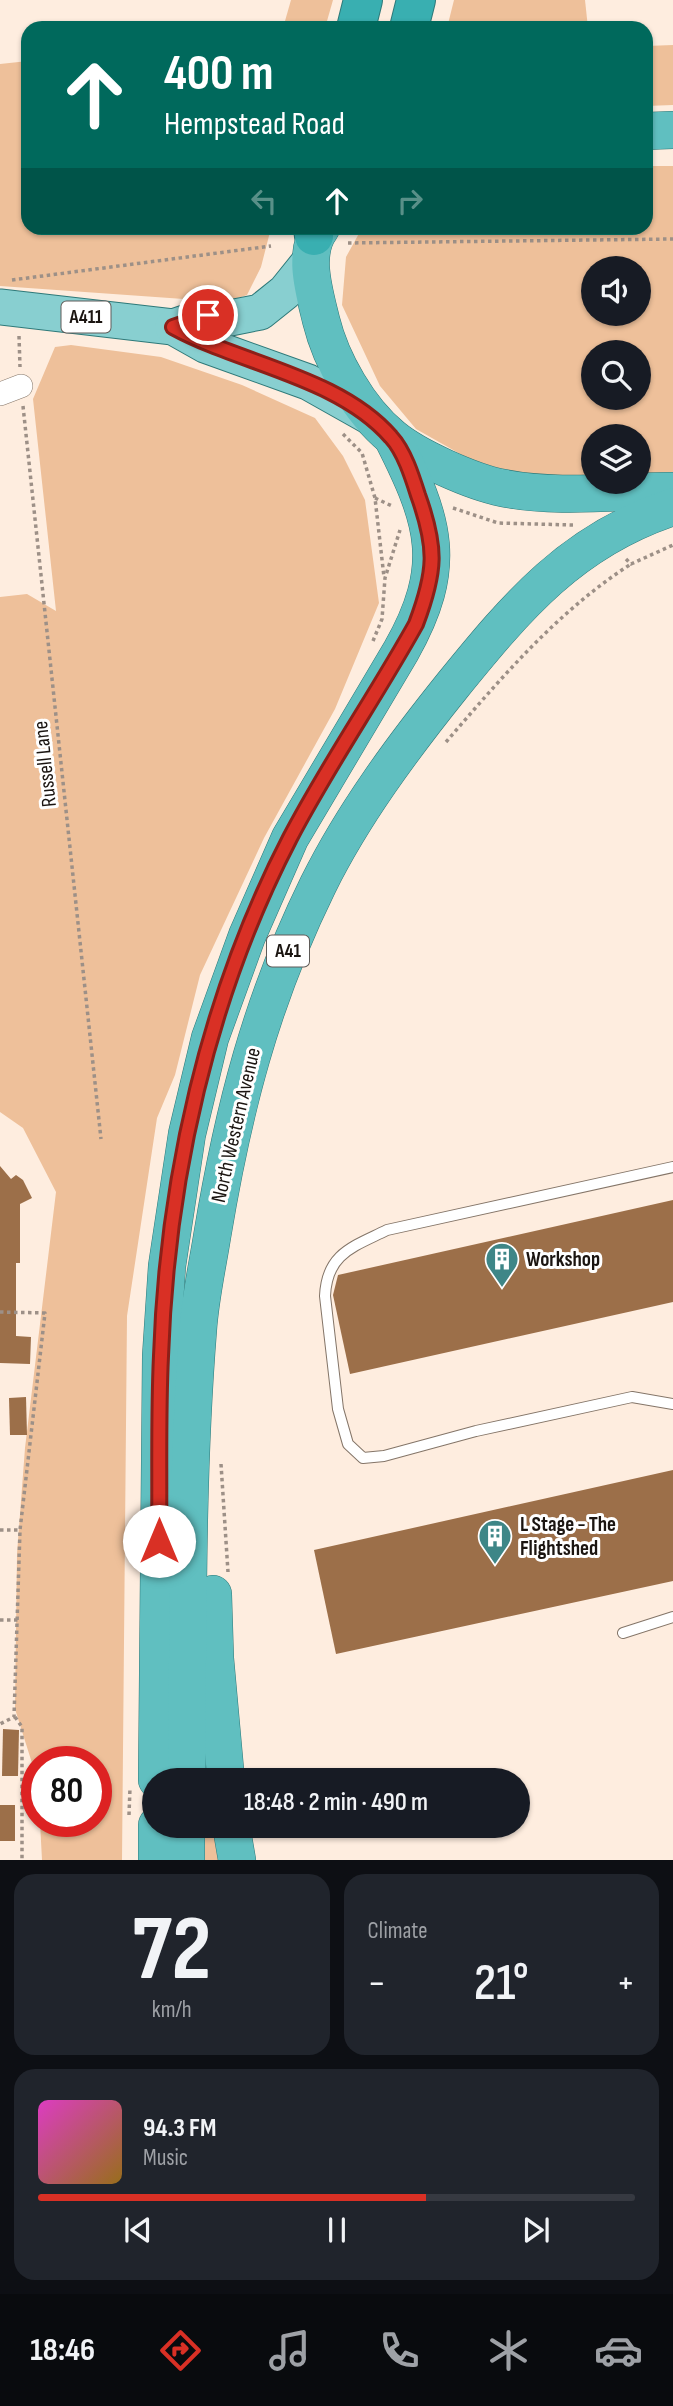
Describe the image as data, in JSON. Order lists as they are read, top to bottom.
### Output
{
  "streets": {
    "highway": ["A41", "North Western Avenue"],
    "main road": ["A411"],
    "path": ["Russell Lane"]
  },
  "crossings": [
    ["A411", "Russell Lane"],
    ["A411", "North Western Avenue"]
  ],
  "places": {
    "building": ["Workshop", "L Stage - The Flightshed"]
  },
  "page": {
    "turn": ["400 m", "Hempstead Road"],
    "limit": "80",
    "trip": "18:48 · 2 min · 490 m",
    "tile": [
      ["72", "km/h"],
      "Climate"
    ],
    "heat": ["−", "21°", "+"],
    "song": ["94.3 FM", "Music"],
    "tabs": "18:46"
  }
}
